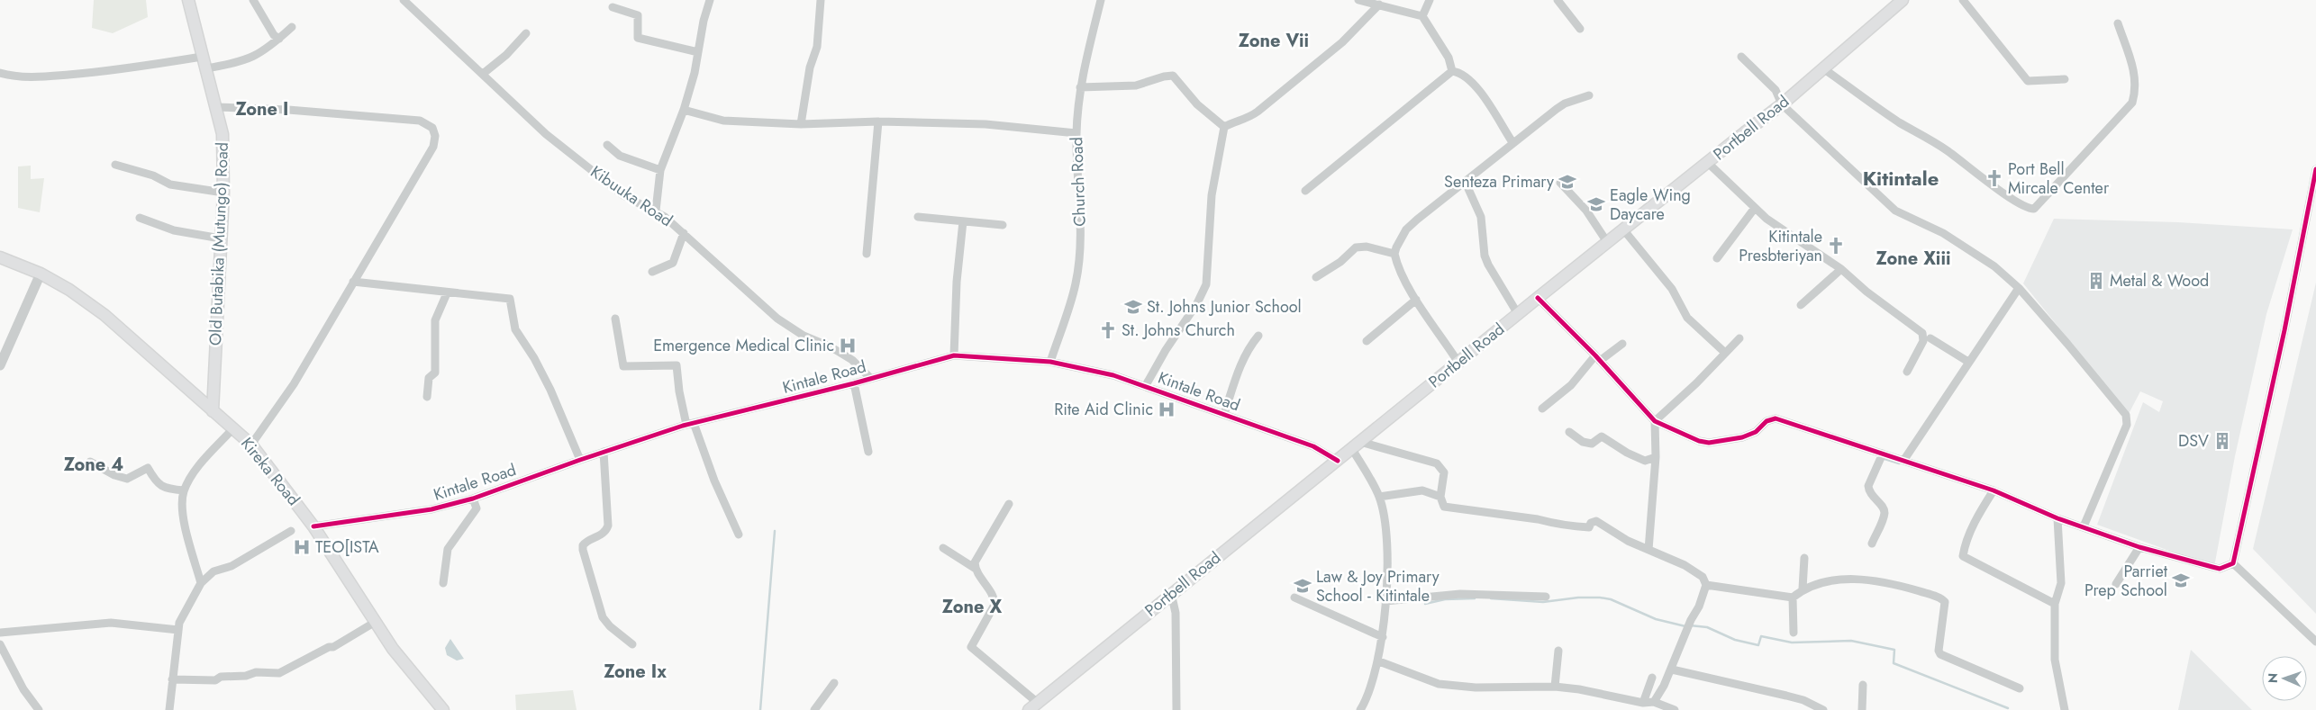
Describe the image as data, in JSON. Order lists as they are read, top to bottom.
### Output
{
  "streets": {
    "main road": ["Portbell Road", "Old Butabika (Mutungo) Road", "Kireka Road"],
    "street": ["Church Road", "Kibuuka Road", "Kintale Road"]
  },
  "crossings": [
    ["Portbell Road", "Kintale Road"],
    ["Church Road", "Kintale Road"],
    ["Kibuuka Road", "Kintale Road"],
    ["Old Butabika (Mutungo) Road", "Kireka Road"],
    ["Kintale Road", "Kireka Road"]
  ],
  "districts": [
    "Zone Vii",
    "Zone I",
    "Kitintale",
    "Zone Xiii",
    "Zone 4",
    "Zone X",
    "Zone Ix"
  ],
  "places": {
    "church": ["Port Bell Mircale Center", "Kitintale Presbteriyan", "St. Johns Church"],
    "school or university": [
      "Senteza Primary",
      "Eagle Wing Daycare",
      "St. Johns Junior School",
      "Parriet Prep School",
      "Law & Joy Primary School - Kitintale"
    ],
    "building": ["Metal & Wood", "DSV"],
    "hospital": ["Emergence Medical Clinic", "Rite Aid Clinic", "TEO[ISTA"]
  },
  "north": "left"
}
